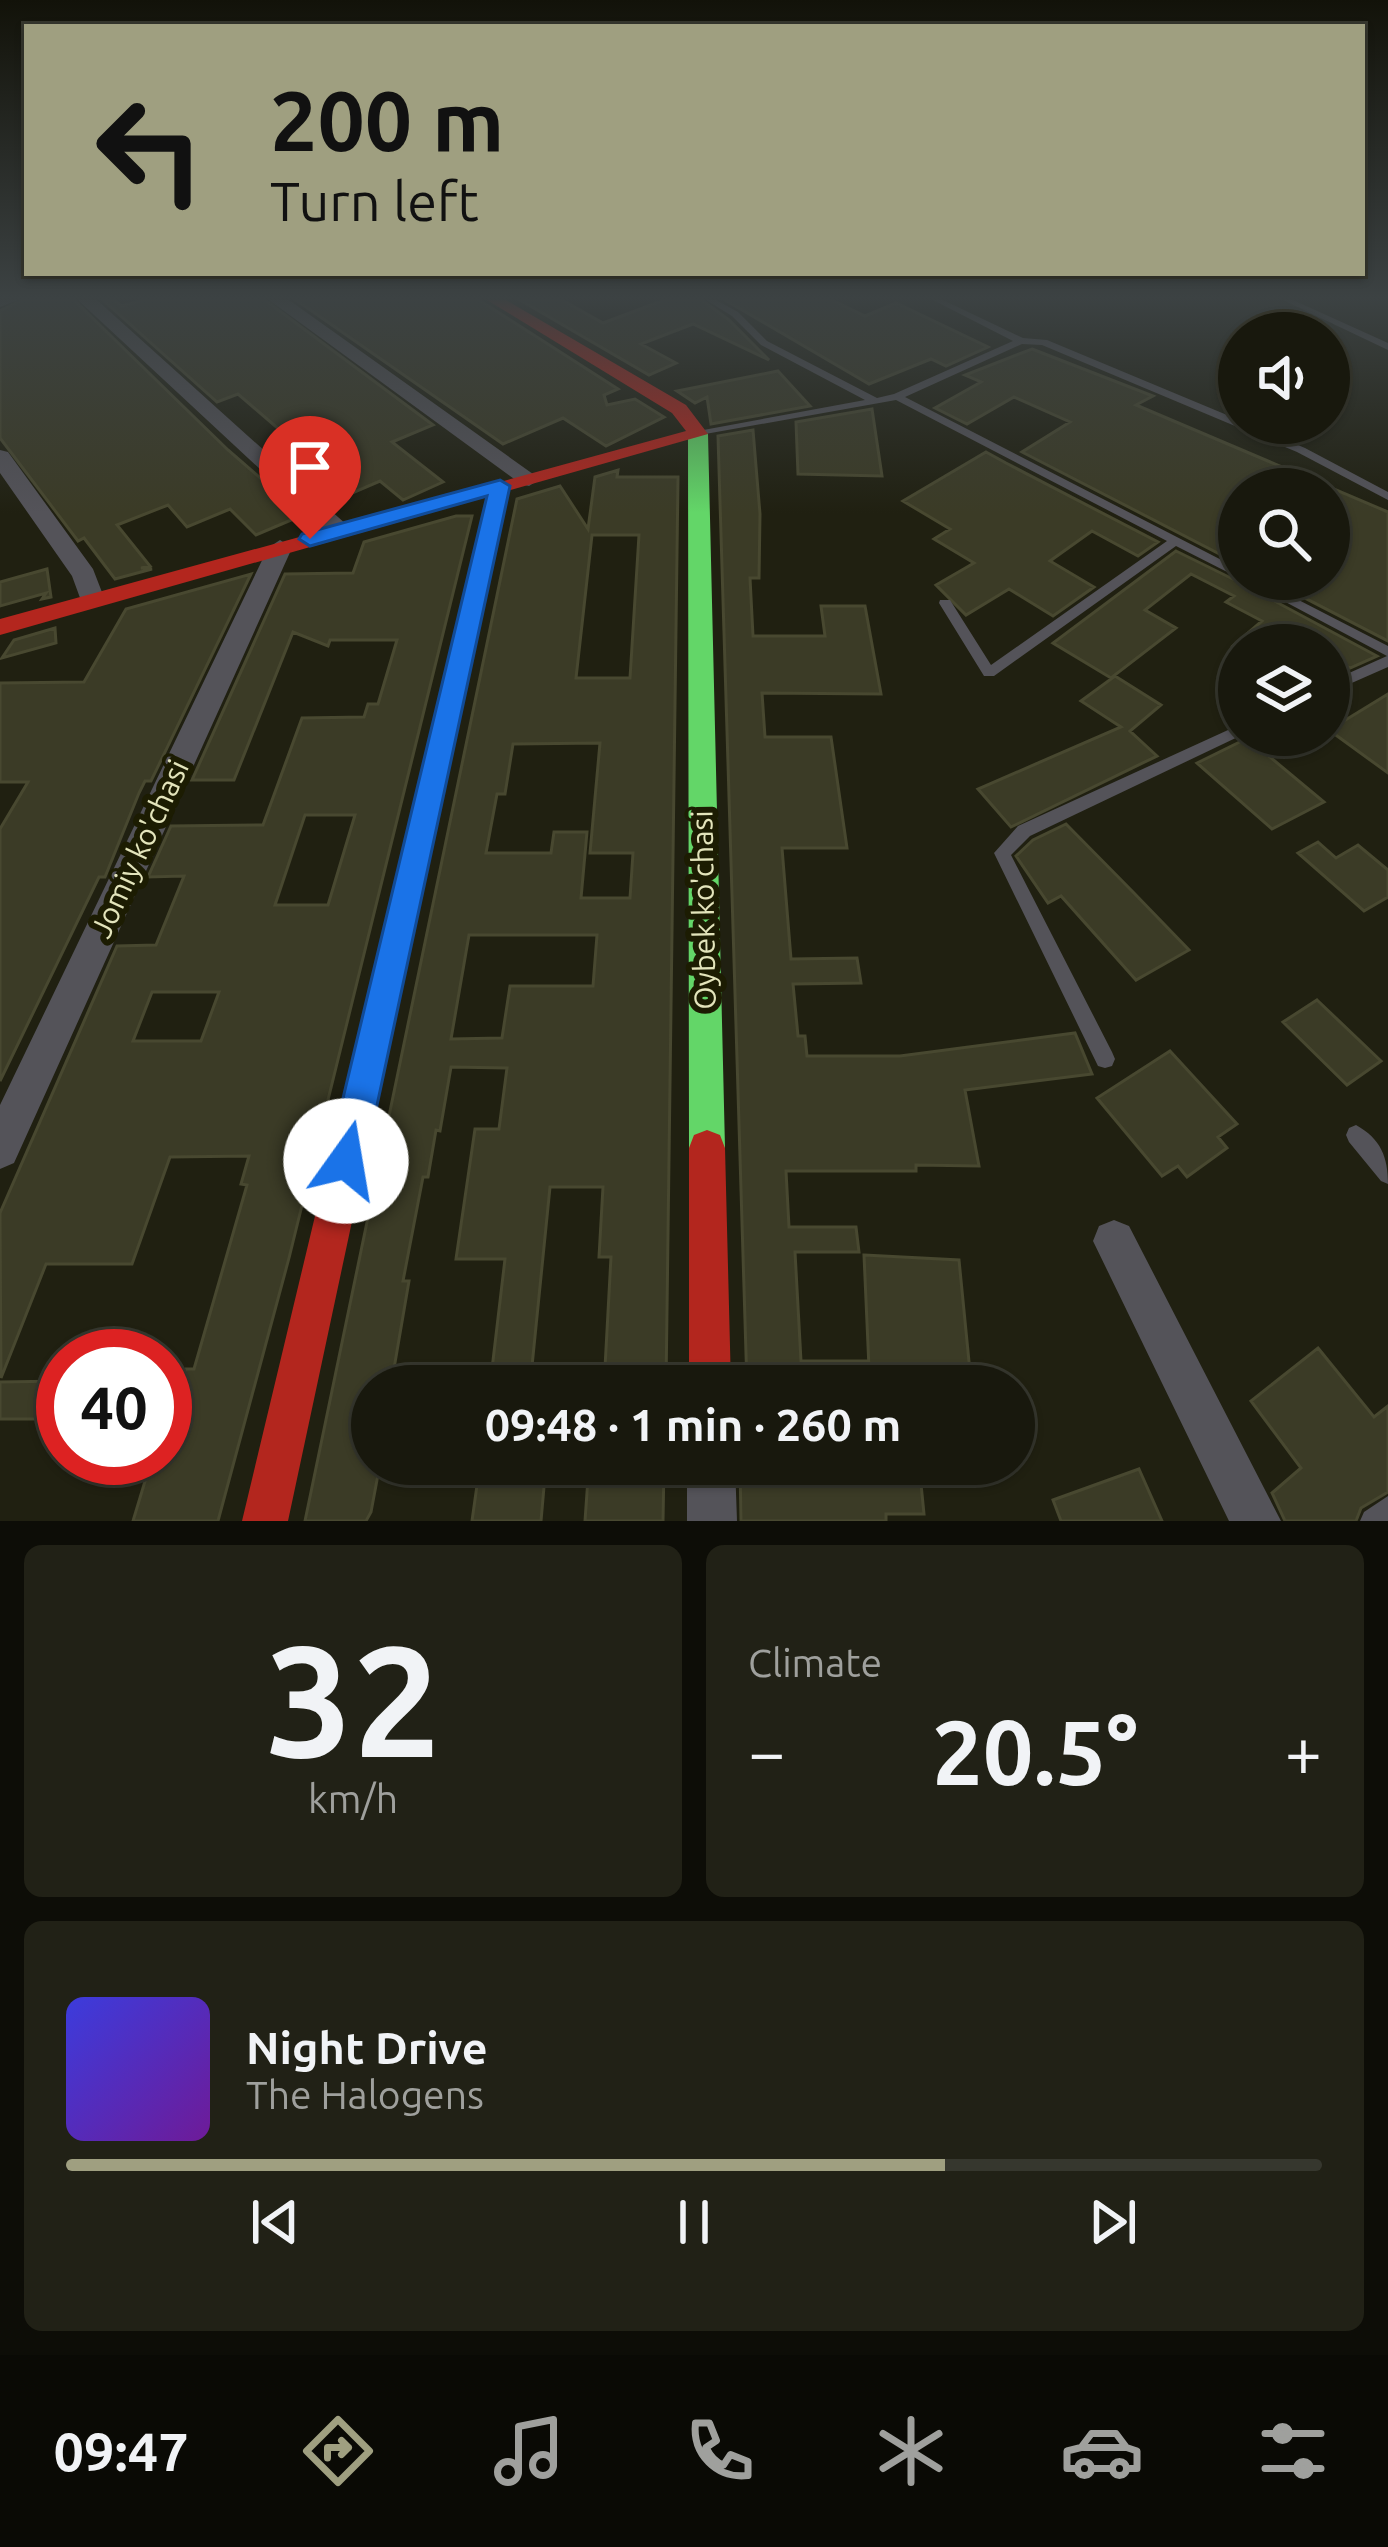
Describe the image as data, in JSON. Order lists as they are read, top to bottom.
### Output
{
  "streets": {
    "street": ["Jomiy ko'chasi", "Oybek ko'chasi"]
  },
  "page": {
    "turn": ["200 m", "Turn left"],
    "limit": "40",
    "trip": "09:48 · 1 min · 260 m",
    "tile": [
      ["32", "km/h"],
      "Climate"
    ],
    "heat": ["−", "20.5°", "+"],
    "song": ["Night Drive", "The Halogens"],
    "tabs": "09:47"
  }
}
